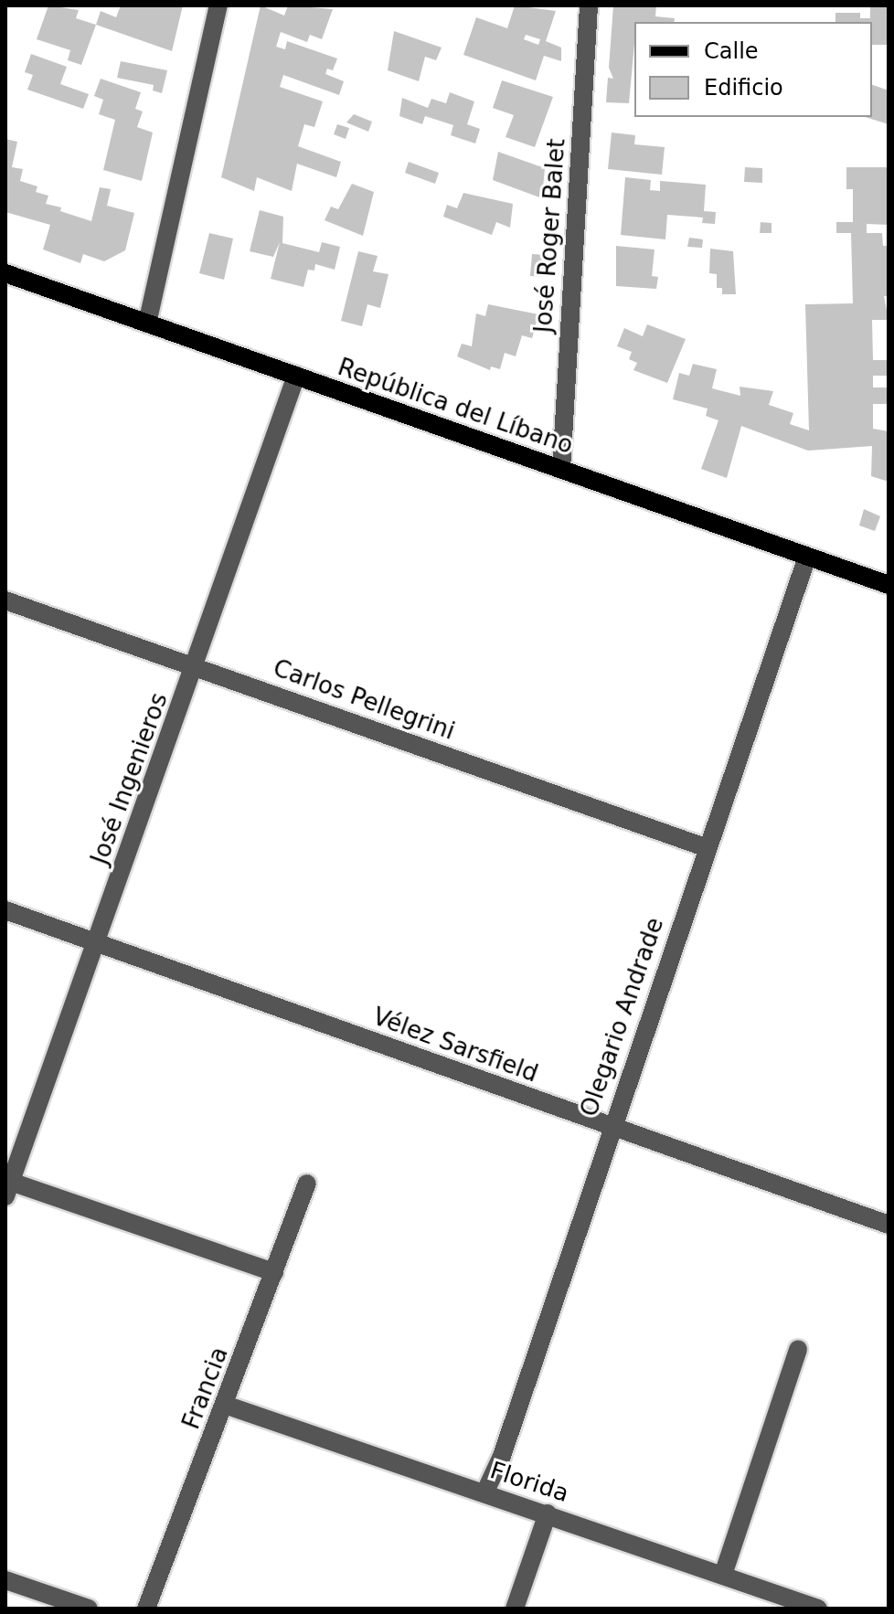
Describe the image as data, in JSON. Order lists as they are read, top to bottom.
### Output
{
  "streets": {
    "main road": ["República del Líbano"],
    "street": [
      "José Roger Balet",
      "Carlos Pellegrini",
      "José Ingenieros",
      "Olegario Andrade",
      "Vélez Sarsfield",
      "Francia",
      "Florida"
    ]
  },
  "crossings": [
    ["José Roger Balet", "República del Líbano"],
    ["República del Líbano", "José Ingenieros"],
    ["República del Líbano", "Olegario Andrade"],
    ["Carlos Pellegrini", "José Ingenieros"],
    ["Carlos Pellegrini", "Olegario Andrade"],
    ["José Ingenieros", "Vélez Sarsfield"],
    ["Olegario Andrade", "Vélez Sarsfield"],
    ["Olegario Andrade", "Florida"],
    ["Francia", "Florida"]
  ],
  "legend": ["Calle", "Edificio"]
}
